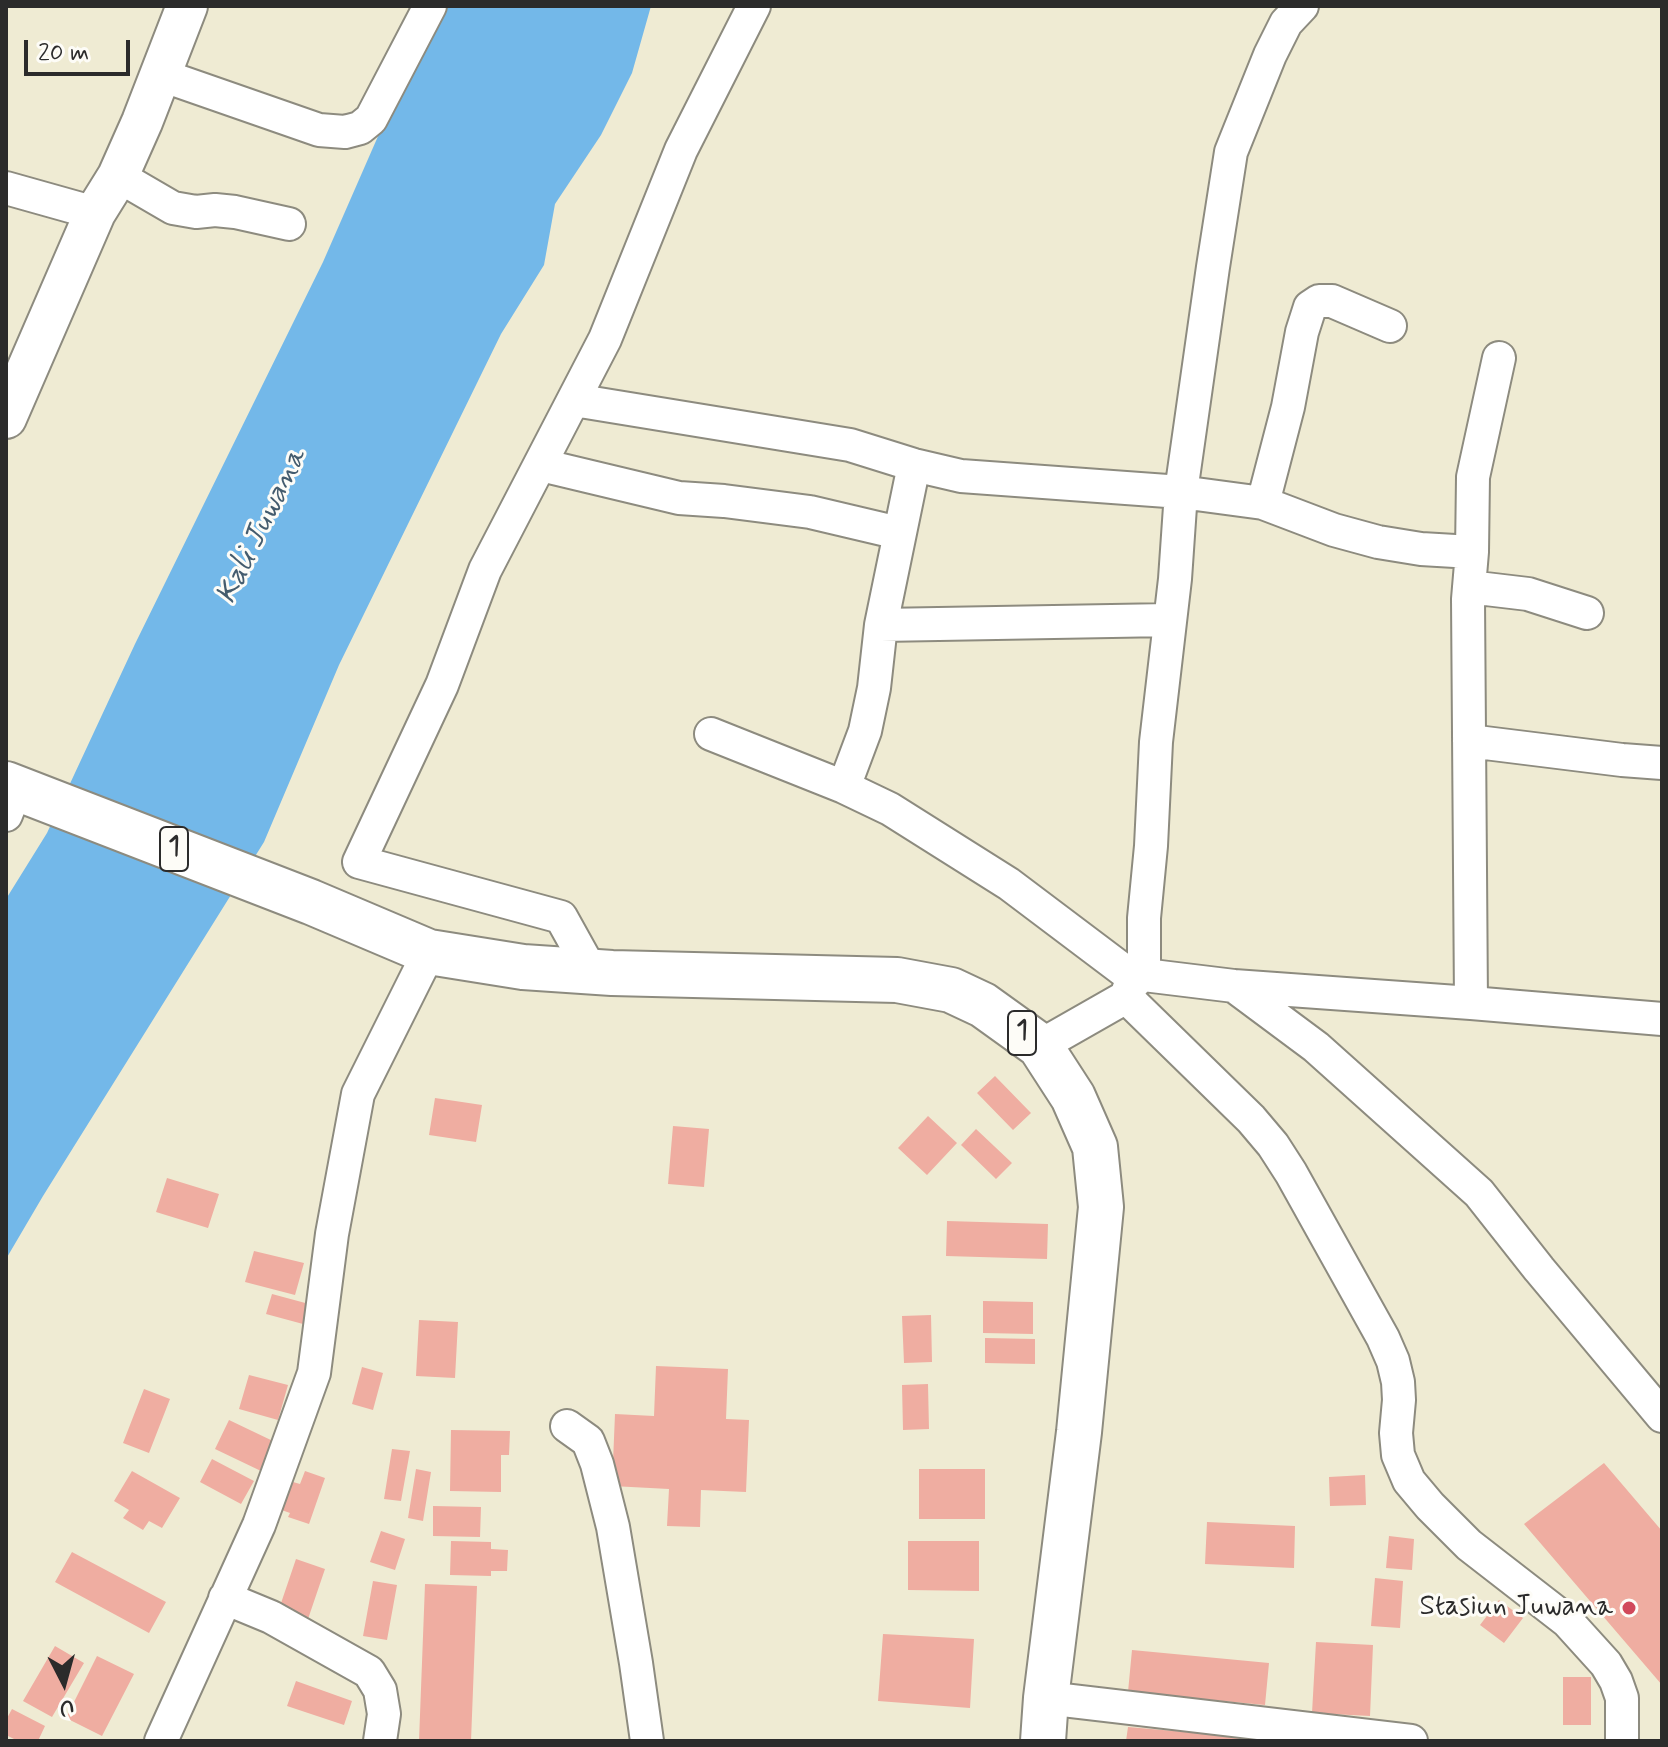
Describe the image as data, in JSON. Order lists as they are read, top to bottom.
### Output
{
  "streets": {
    "highway": ["1"]
  },
  "water": ["Kali Juwana"],
  "places": ["Stasiun Juwana"],
  "scale_bar": "20 m",
  "north": "bottom"
}
